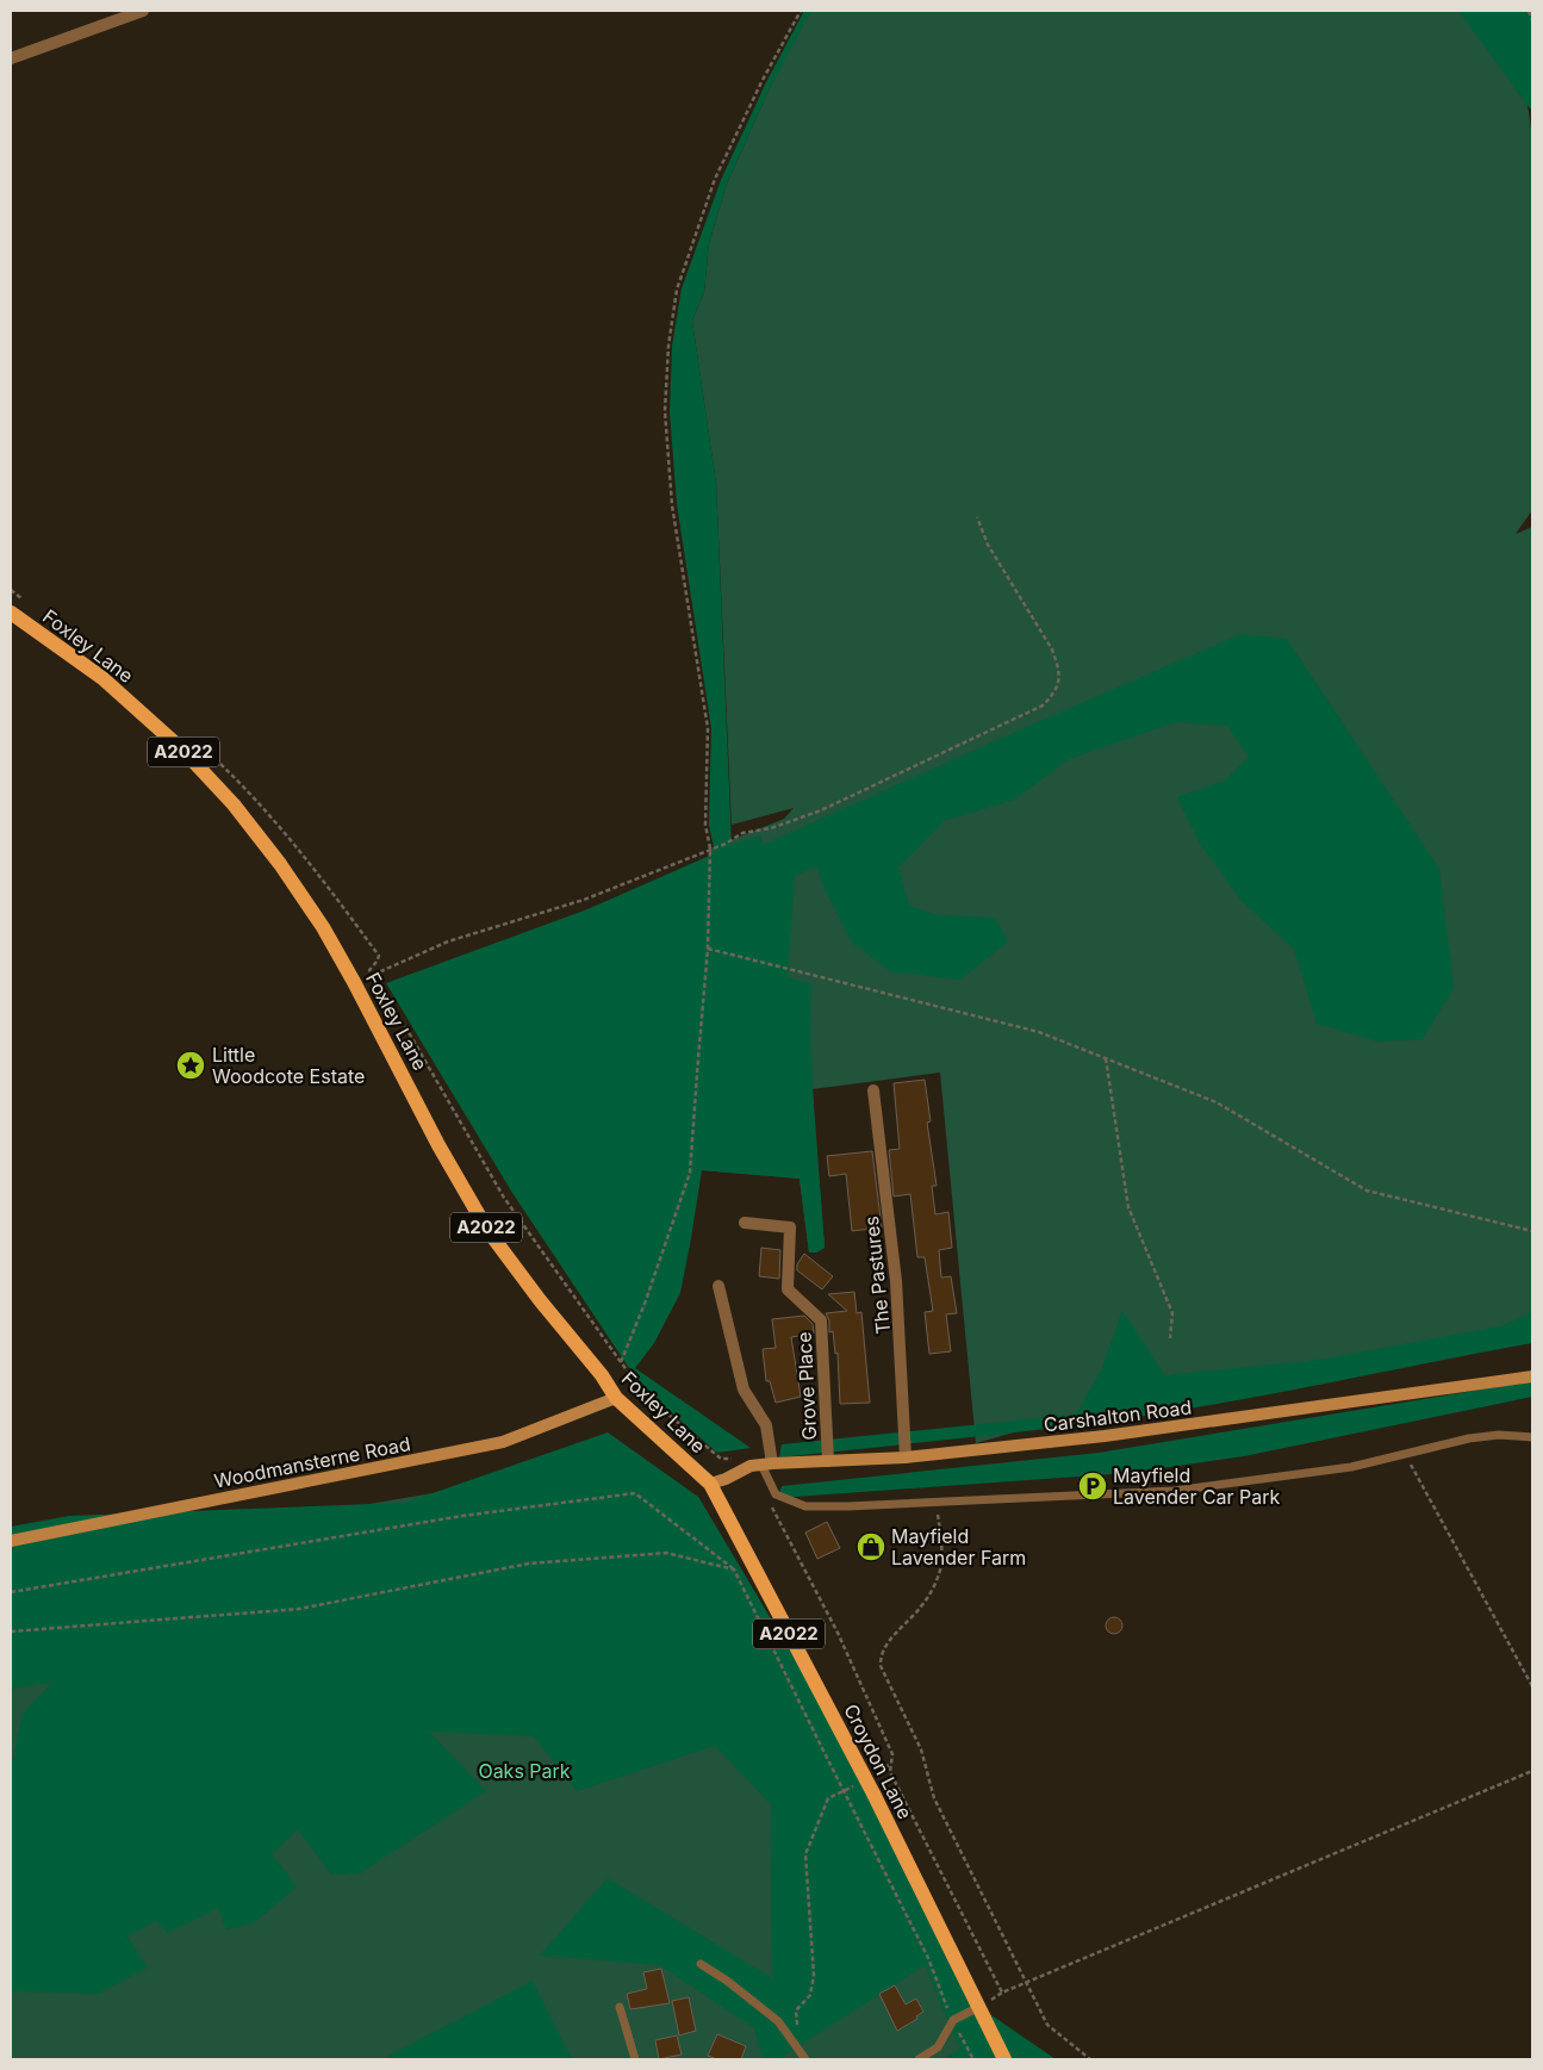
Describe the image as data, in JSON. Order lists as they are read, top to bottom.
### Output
{
  "streets": {
    "main road": [
      "Foxley Lane",
      "A2022",
      "Carshalton Road",
      "Woodmansterne Road",
      "Croydon Lane"
    ],
    "street": ["The Pastures", "Grove Place"]
  },
  "crossings": [
    ["Foxley Lane", "Carshalton Road"],
    ["Foxley Lane", "Woodmansterne Road"],
    ["Foxley Lane", "Croydon Lane"],
    ["The Pastures", "Carshalton Road"],
    ["Grove Place", "Carshalton Road"],
    ["Carshalton Road", "Croydon Lane"]
  ],
  "parks": ["Oaks Park"],
  "places": {
    "place": ["Little Woodcote Estate"],
    "parking": ["Mayfield Lavender Car Park"],
    "shop": ["Mayfield Lavender Farm"]
  }
}
